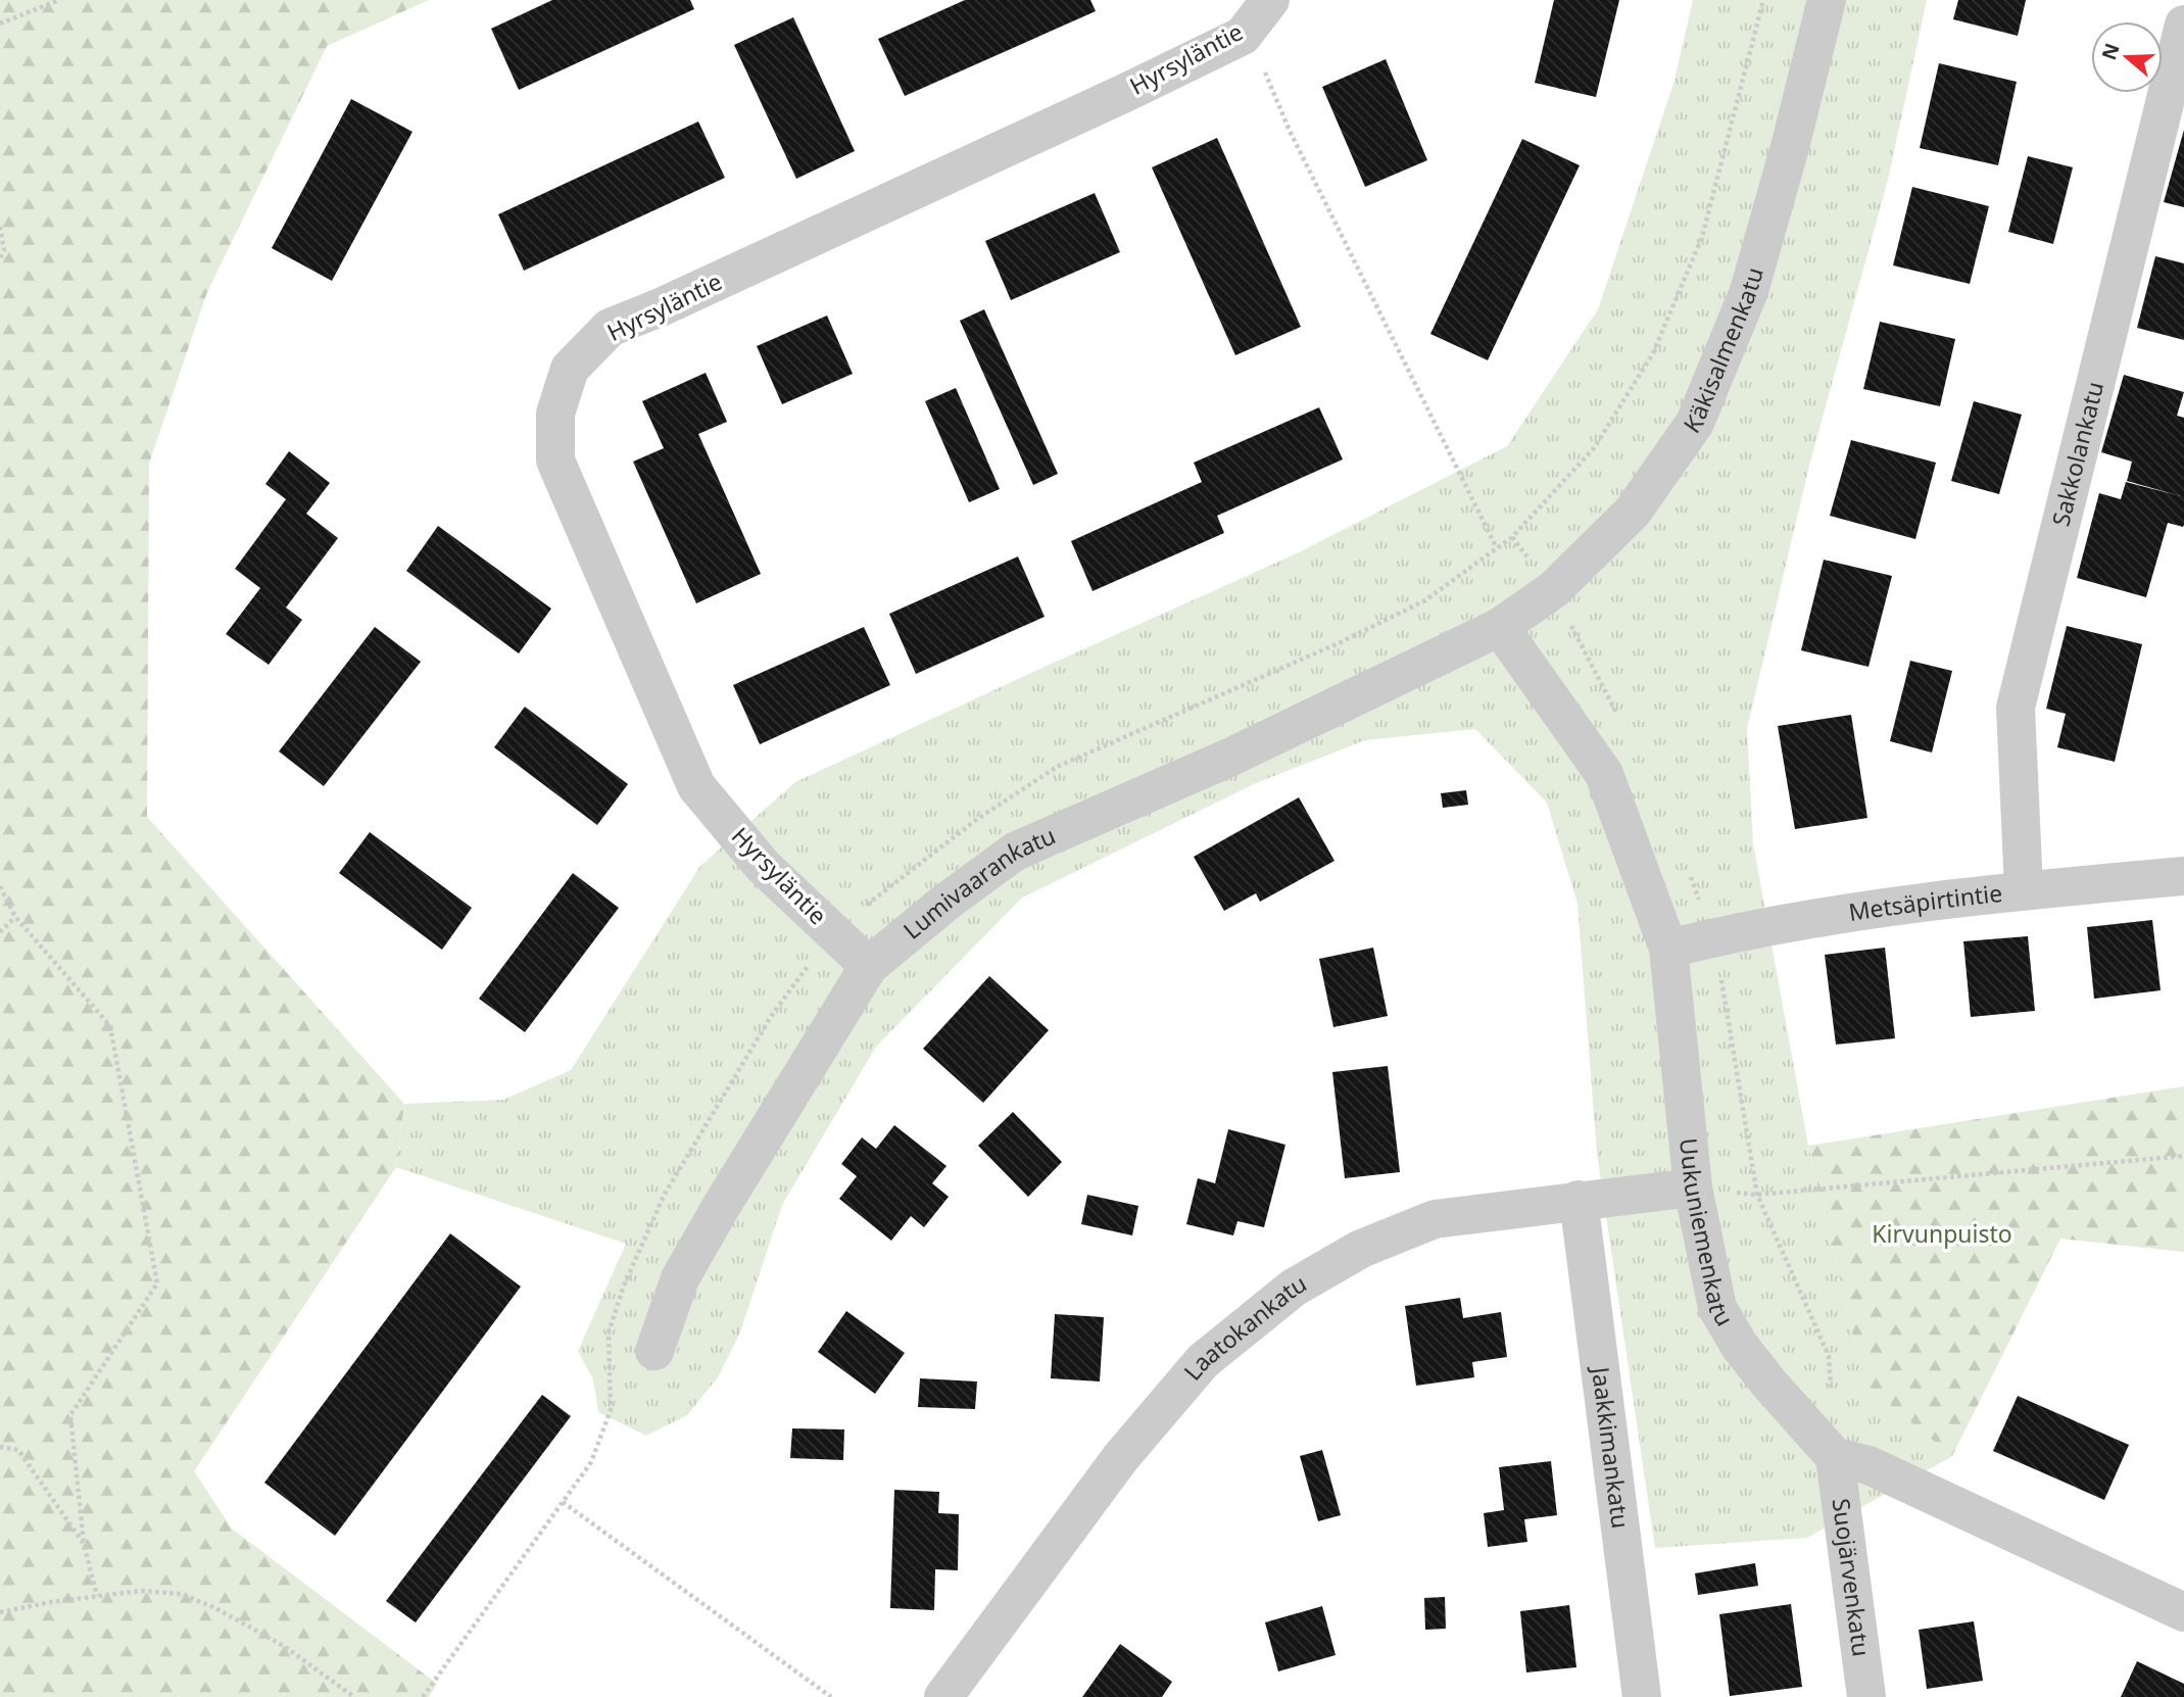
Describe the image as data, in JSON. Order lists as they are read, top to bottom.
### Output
{
  "streets": {
    "street": [
      "Hyrsyläntie",
      "Käkisalmenkatu",
      "Sakkolankatu",
      "Lumivaarankatu",
      "Metsäpirtintie",
      "Uukuniemenkatu",
      "Laatokankatu",
      "Jaakkimankatu",
      "Suojärvenkatu"
    ]
  },
  "crossings": [
    ["Hyrsyläntie", "Lumivaarankatu"],
    ["Käkisalmenkatu", "Lumivaarankatu"],
    ["Käkisalmenkatu", "Uukuniemenkatu"],
    ["Sakkolankatu", "Metsäpirtintie"],
    ["Lumivaarankatu", "Uukuniemenkatu"],
    ["Metsäpirtintie", "Uukuniemenkatu"],
    ["Uukuniemenkatu", "Laatokankatu"],
    ["Uukuniemenkatu", "Suojärvenkatu"],
    ["Laatokankatu", "Jaakkimankatu"]
  ],
  "parks": ["Kirvunpuisto"],
  "north": "left"
}
